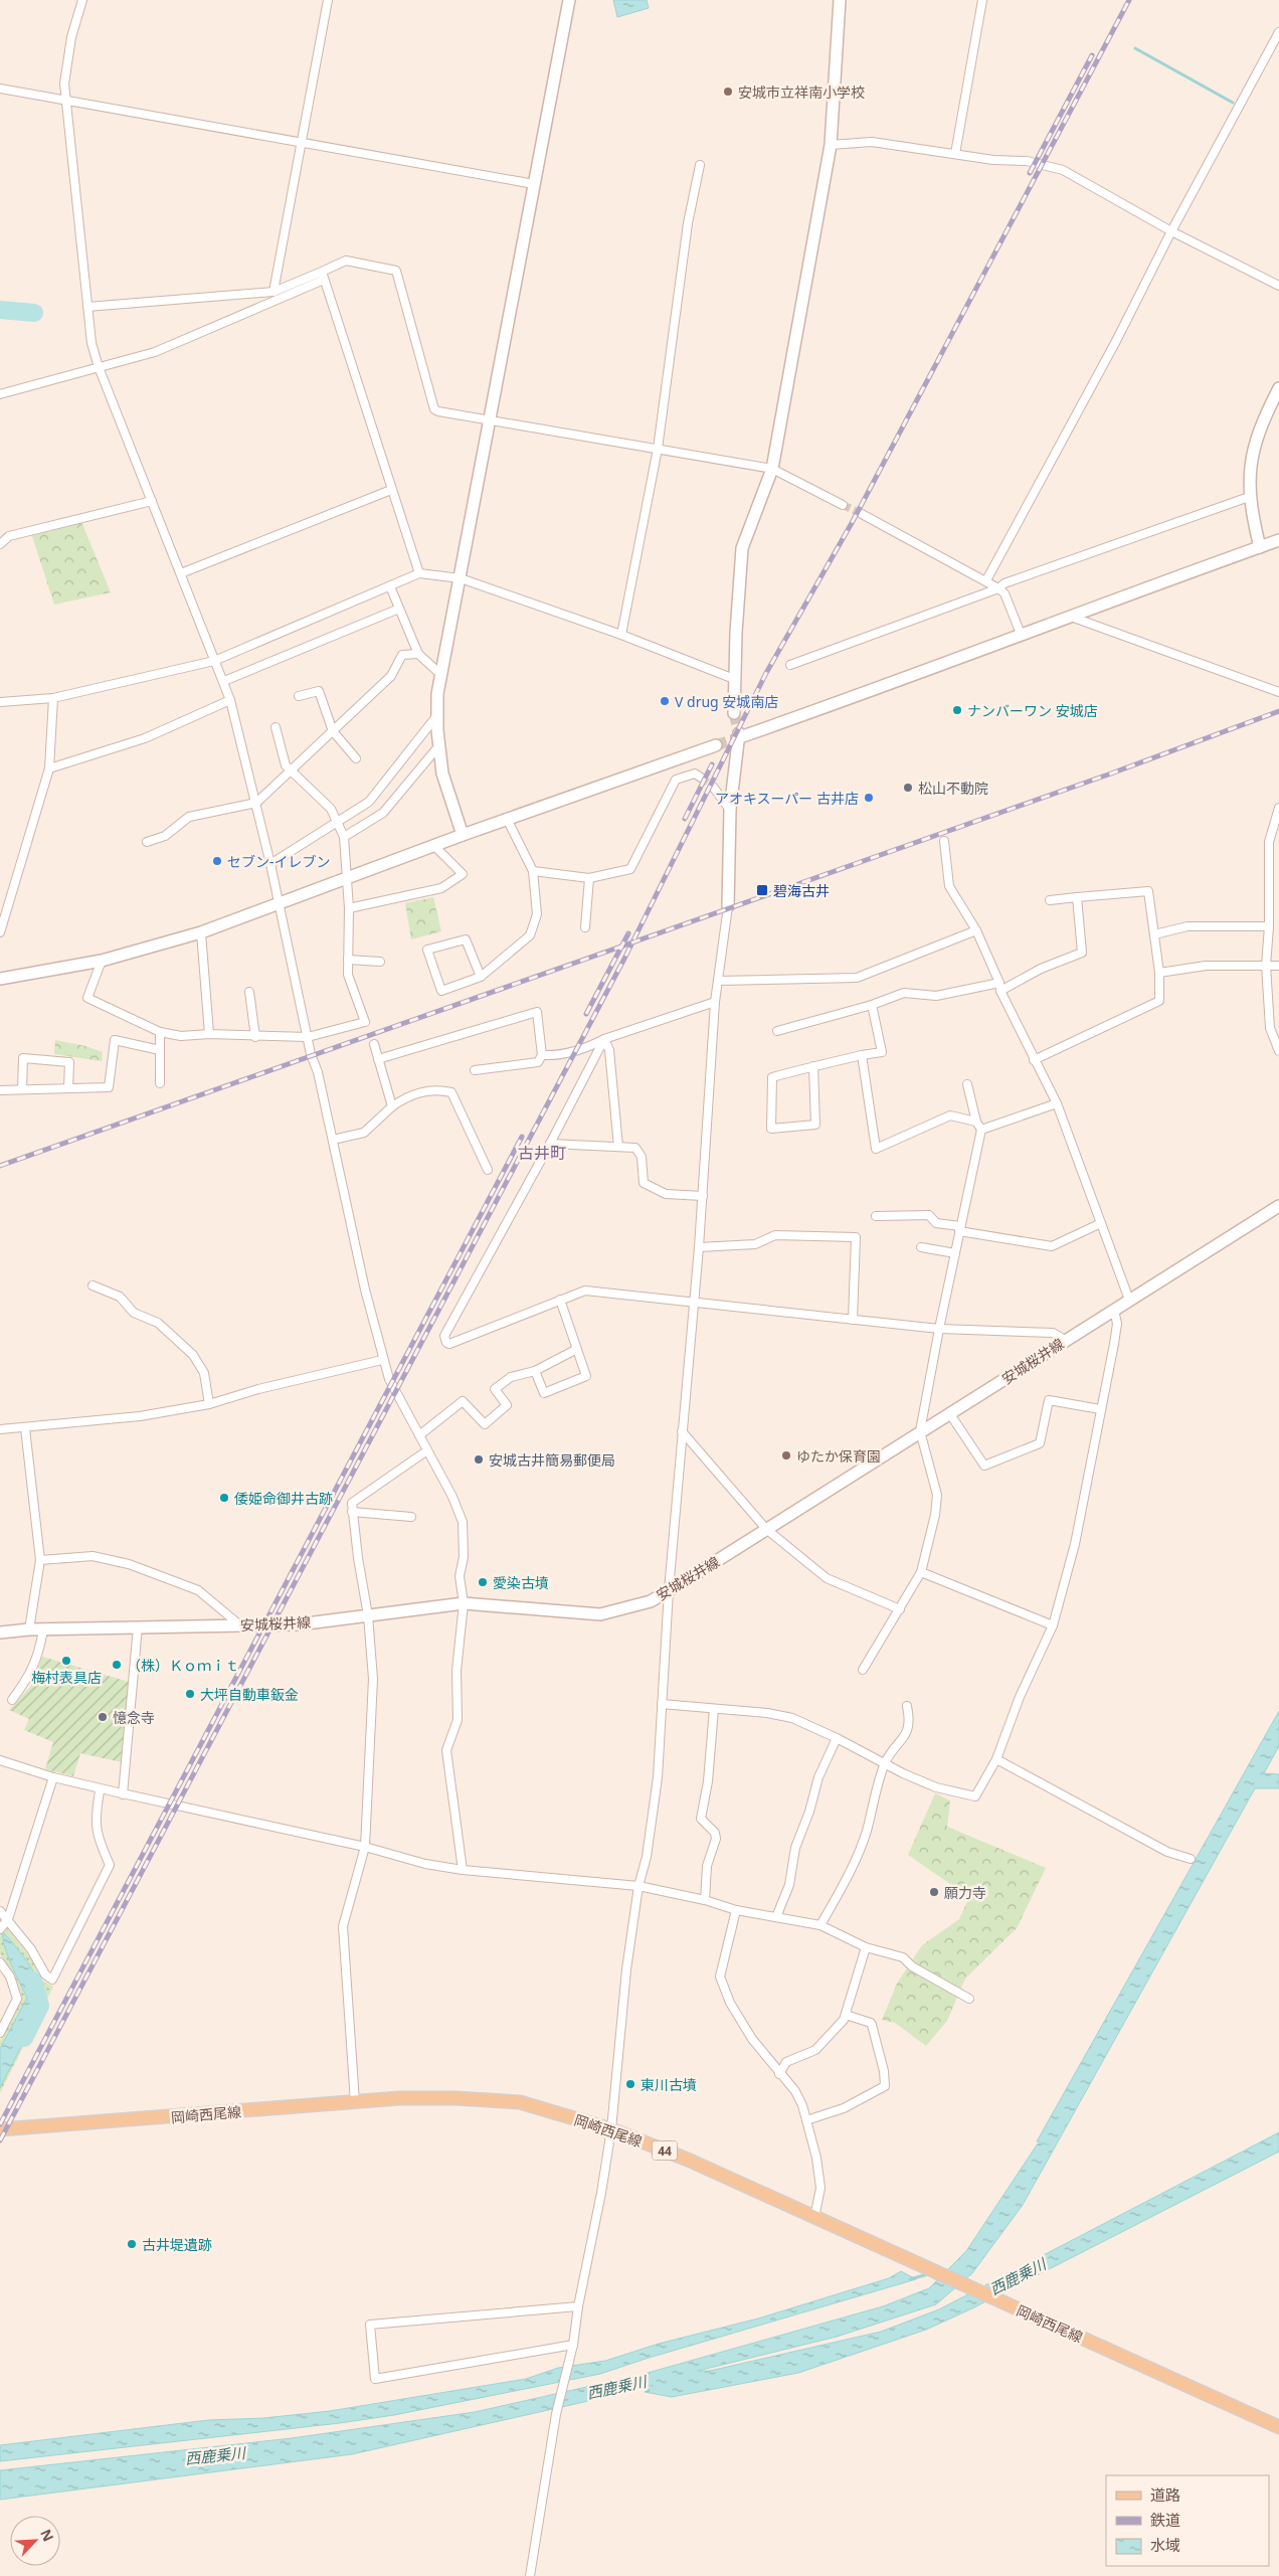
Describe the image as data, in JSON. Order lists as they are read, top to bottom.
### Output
{
  "streets": {
    "main road": ["岡崎西尾線", "44"],
    "street": ["安城桜井線"]
  },
  "districts": ["古井町"],
  "water": ["西鹿乗川"],
  "places": {
    "other": [
      "安城市立祥南小学校",
      "V drug 安城南店",
      "ナンバーワン 安城店",
      "松山不動院",
      "アオキスーパー 古井店",
      "セブン-イレブン",
      "ゆたか保育園",
      "安城古井簡易郵便局",
      "倭姫命御井古跡",
      "愛染古墳",
      "梅村表具店",
      "（株）Ｋｏｍｉｔ",
      "大坪自動車鈑金",
      "憶念寺",
      "願力寺",
      "東川古墳",
      "古井堤遺跡"
    ],
    "transit": ["碧海古井"]
  },
  "legend": ["道路", "鉄道", "水域"],
  "north": "top right"
}
